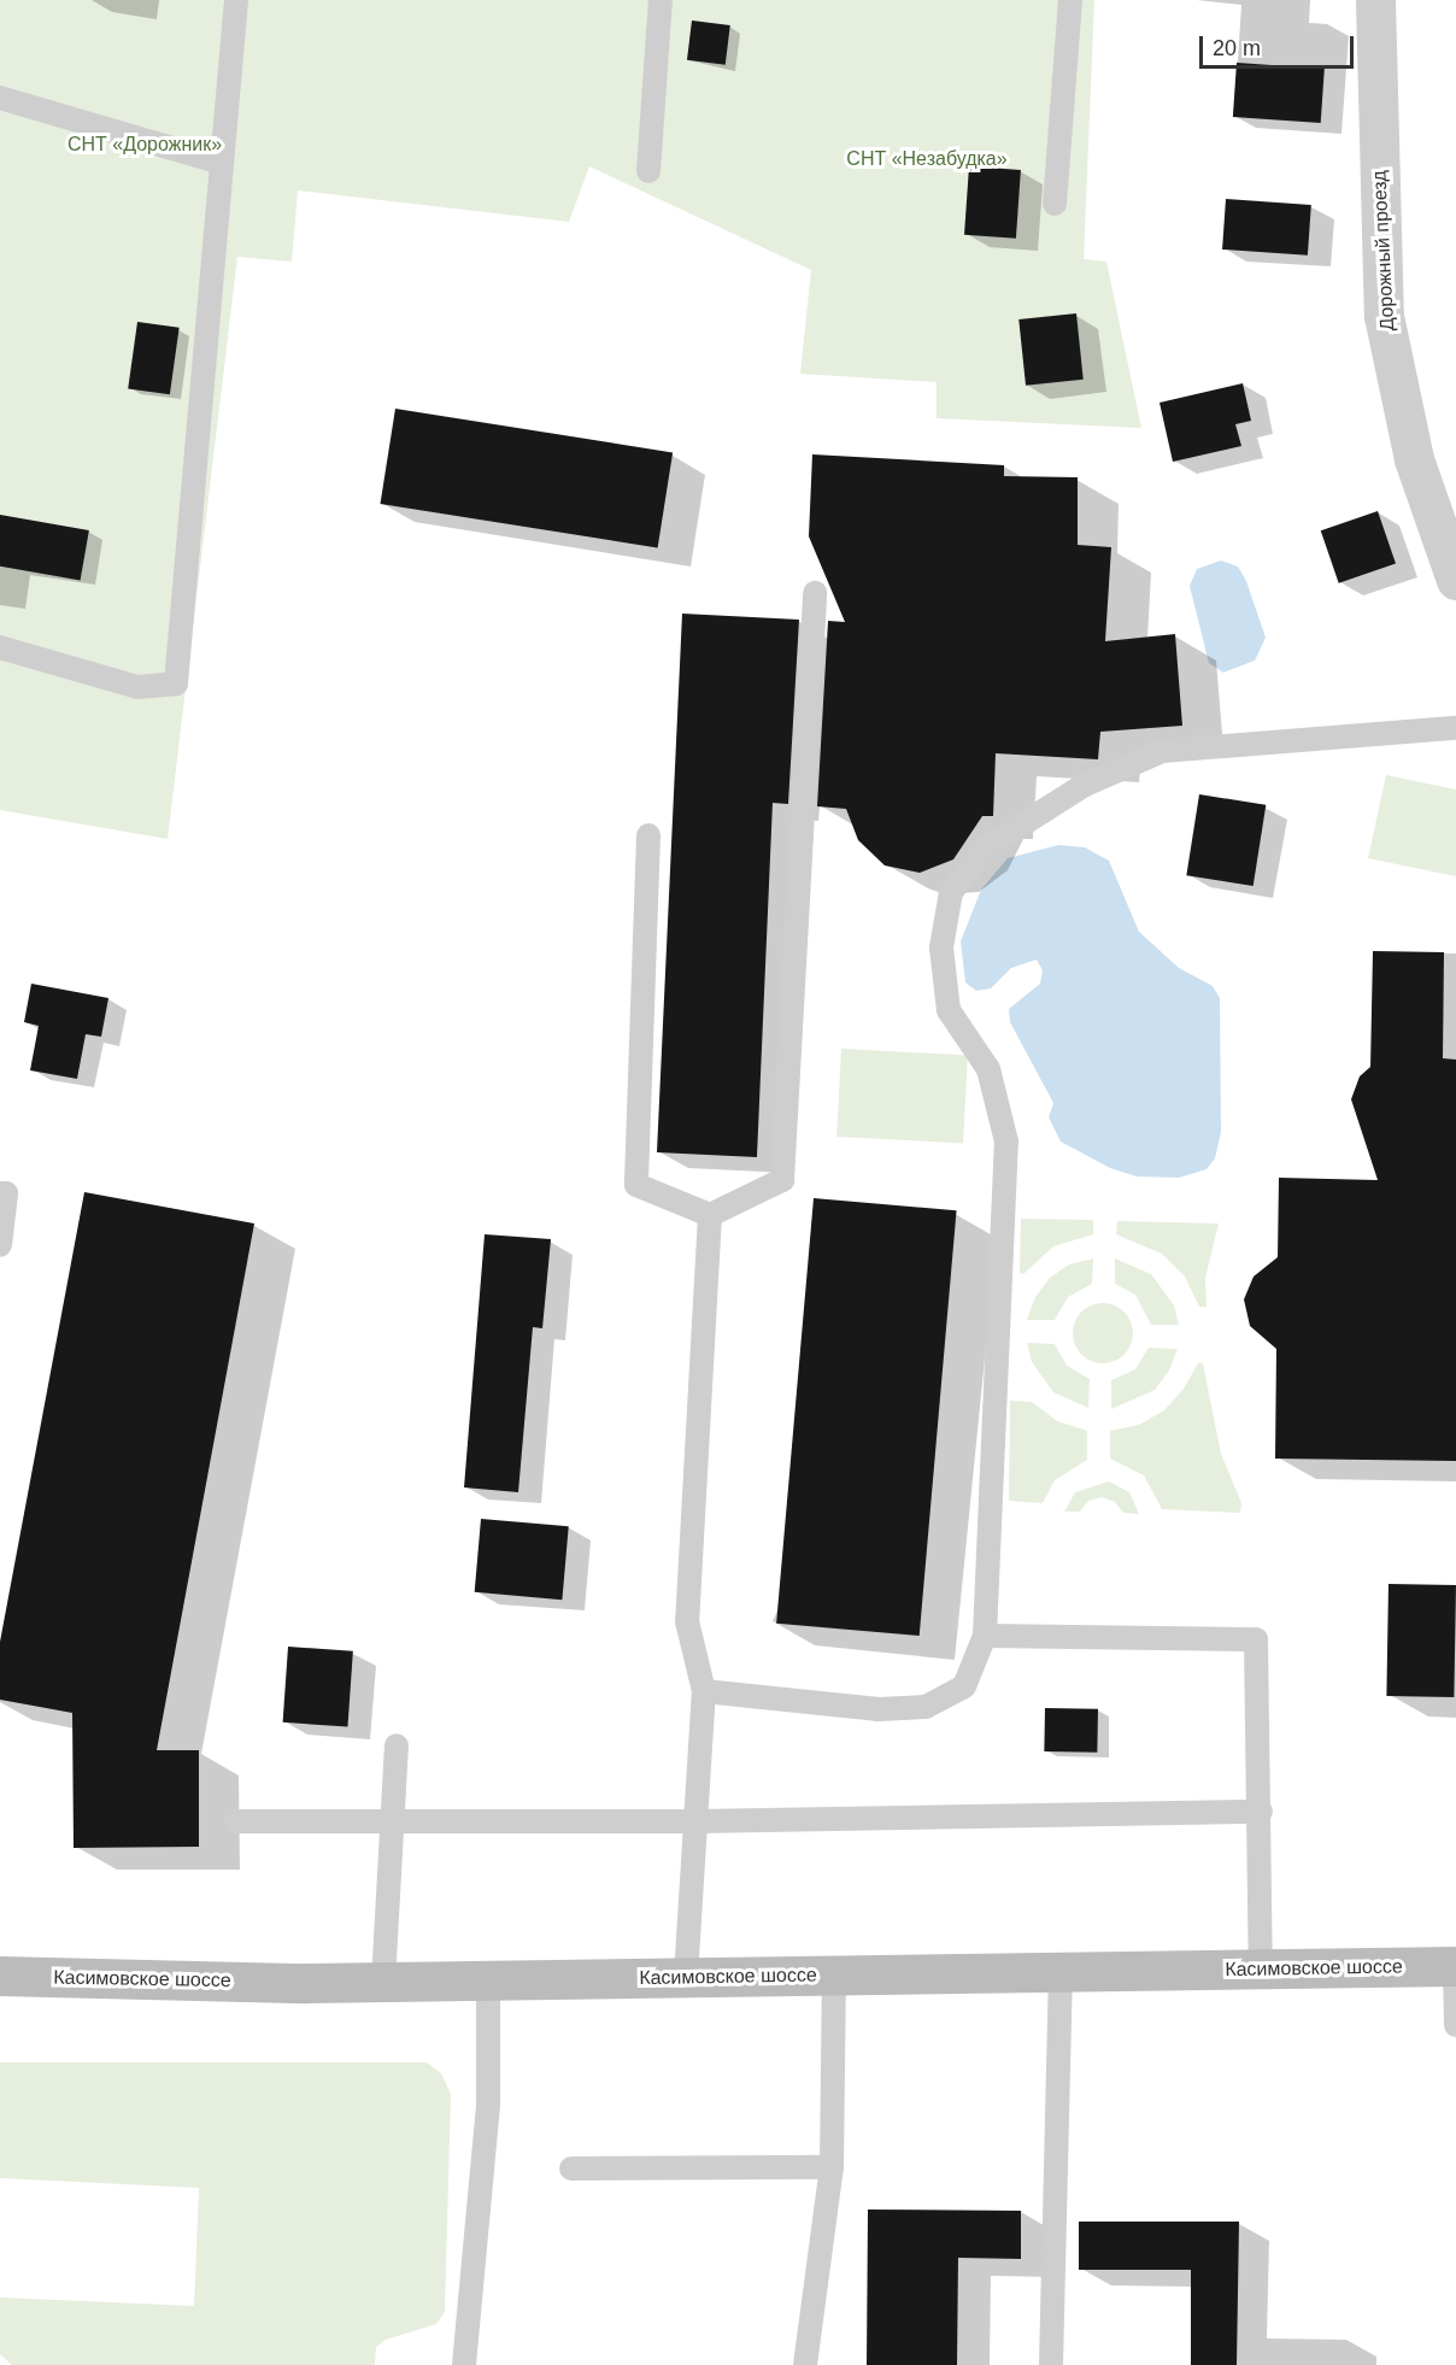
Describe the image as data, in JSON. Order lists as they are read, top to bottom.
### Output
{
  "streets": {
    "main road": ["Касимовское шоссе"],
    "street": ["Дорожный проезд"]
  },
  "parks": ["СНТ «Дорожник»", "СНТ «Незабудка»"],
  "scale_bar": "20 m"
}
